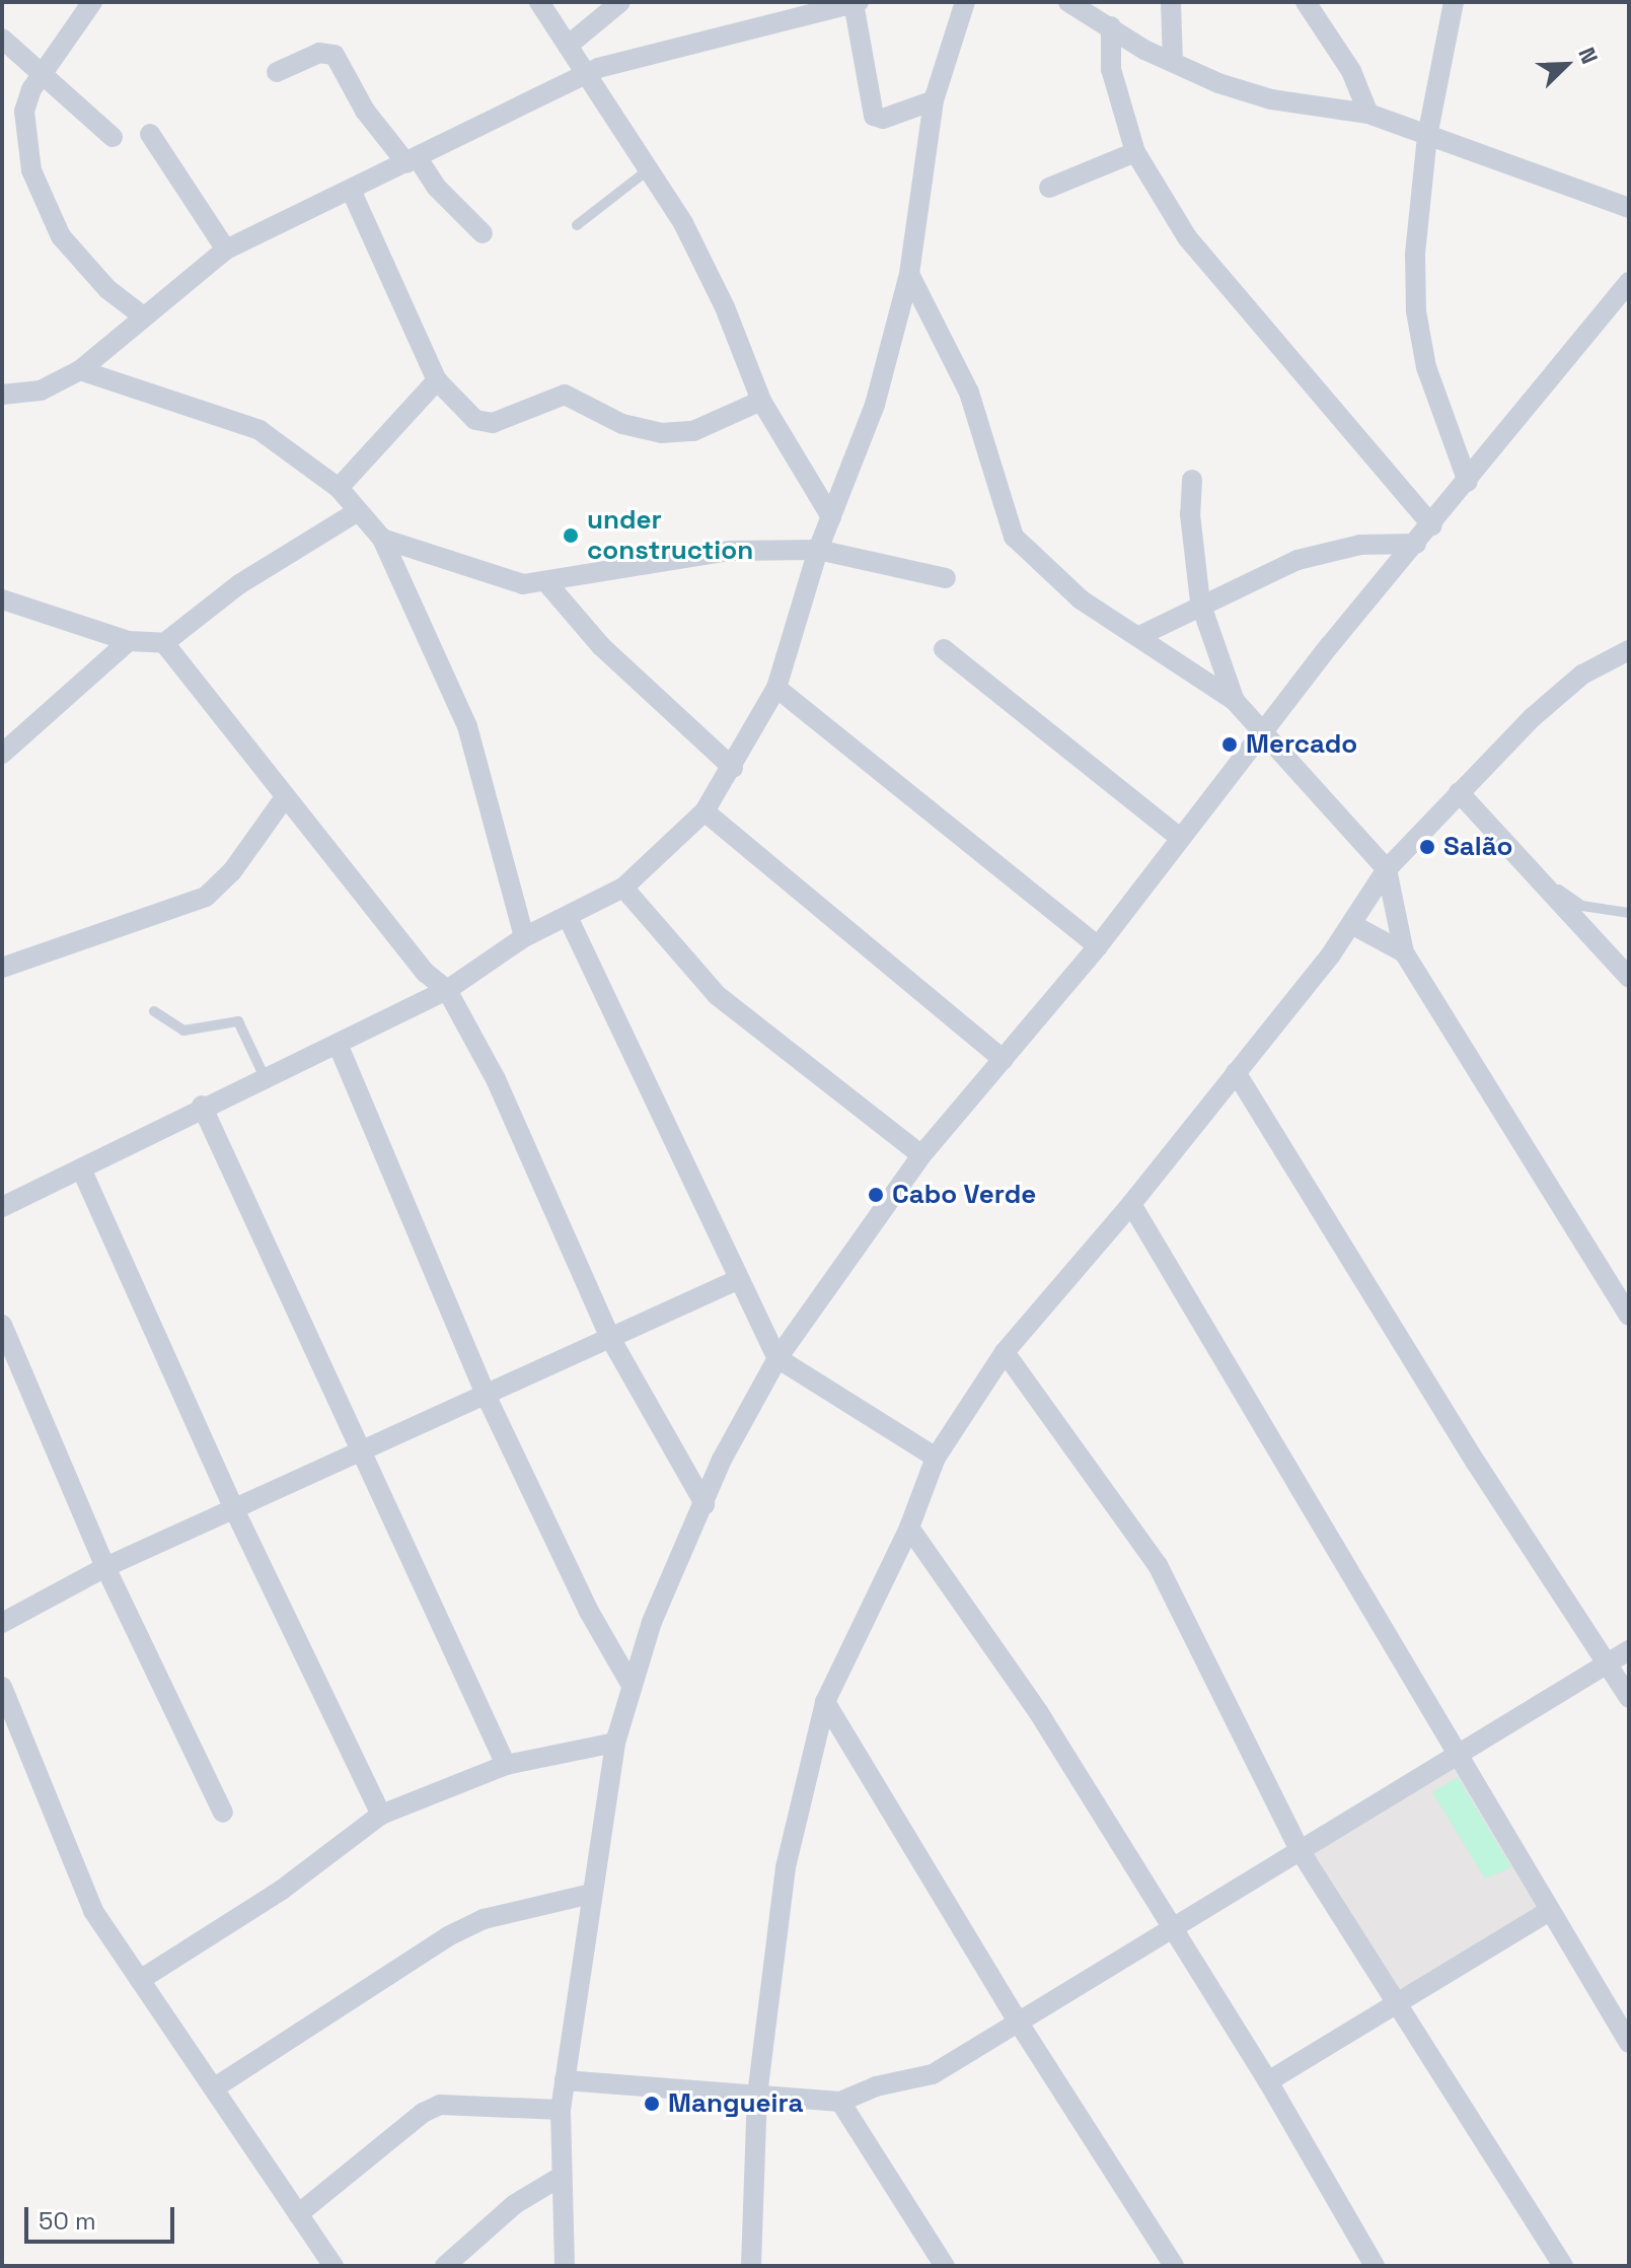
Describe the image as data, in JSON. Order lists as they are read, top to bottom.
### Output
{
  "places": [
    "under construction",
    "Mercado",
    "Salão",
    "Cabo Verde",
    "Mangueira"
  ],
  "scale_bar": "50 m",
  "north": "top right"
}
